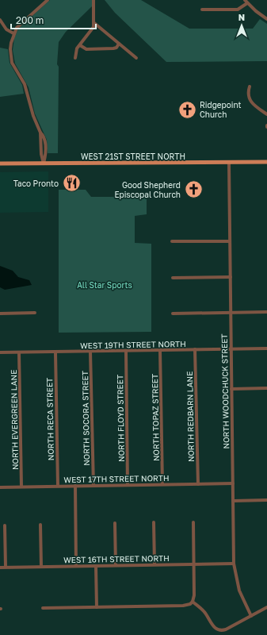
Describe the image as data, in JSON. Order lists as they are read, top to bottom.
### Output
{
  "streets": {
    "main road": ["WEST 21ST STREET NORTH"],
    "street": [
      "WEST 19TH STREET NORTH",
      "NORTH WOODCHUCK STREET",
      "NORTH REDBARN LANE",
      "NORTH TOPAZ STREET",
      "NORTH SOCORA STREET",
      "NORTH FLOYD STREET",
      "NORTH RECA STREET",
      "NORTH EVERGREEN LANE",
      "WEST 17TH STREET NORTH",
      "WEST 16TH STREET NORTH"
    ]
  },
  "crossings": [
    ["WEST 21ST STREET NORTH", "NORTH WOODCHUCK STREET"],
    ["WEST 19TH STREET NORTH", "NORTH WOODCHUCK STREET"],
    ["WEST 19TH STREET NORTH", "NORTH REDBARN LANE"],
    ["WEST 19TH STREET NORTH", "NORTH TOPAZ STREET"],
    ["WEST 19TH STREET NORTH", "NORTH SOCORA STREET"],
    ["WEST 19TH STREET NORTH", "NORTH FLOYD STREET"],
    ["WEST 19TH STREET NORTH", "NORTH RECA STREET"],
    ["WEST 19TH STREET NORTH", "NORTH EVERGREEN LANE"],
    ["NORTH WOODCHUCK STREET", "WEST 17TH STREET NORTH"],
    ["NORTH WOODCHUCK STREET", "WEST 16TH STREET NORTH"],
    ["NORTH REDBARN LANE", "WEST 17TH STREET NORTH"],
    ["NORTH TOPAZ STREET", "WEST 17TH STREET NORTH"],
    ["NORTH SOCORA STREET", "WEST 17TH STREET NORTH"],
    ["NORTH FLOYD STREET", "WEST 17TH STREET NORTH"],
    ["NORTH RECA STREET", "WEST 17TH STREET NORTH"],
    ["NORTH EVERGREEN LANE", "WEST 17TH STREET NORTH"]
  ],
  "parks": ["All Star Sports"],
  "places": {
    "church": ["Ridgepoint Church", "Good Shepherd Episcopal Church"],
    "restaurant": ["Taco Pronto"]
  },
  "scale_bar": "200 m",
  "north": "top"
}
